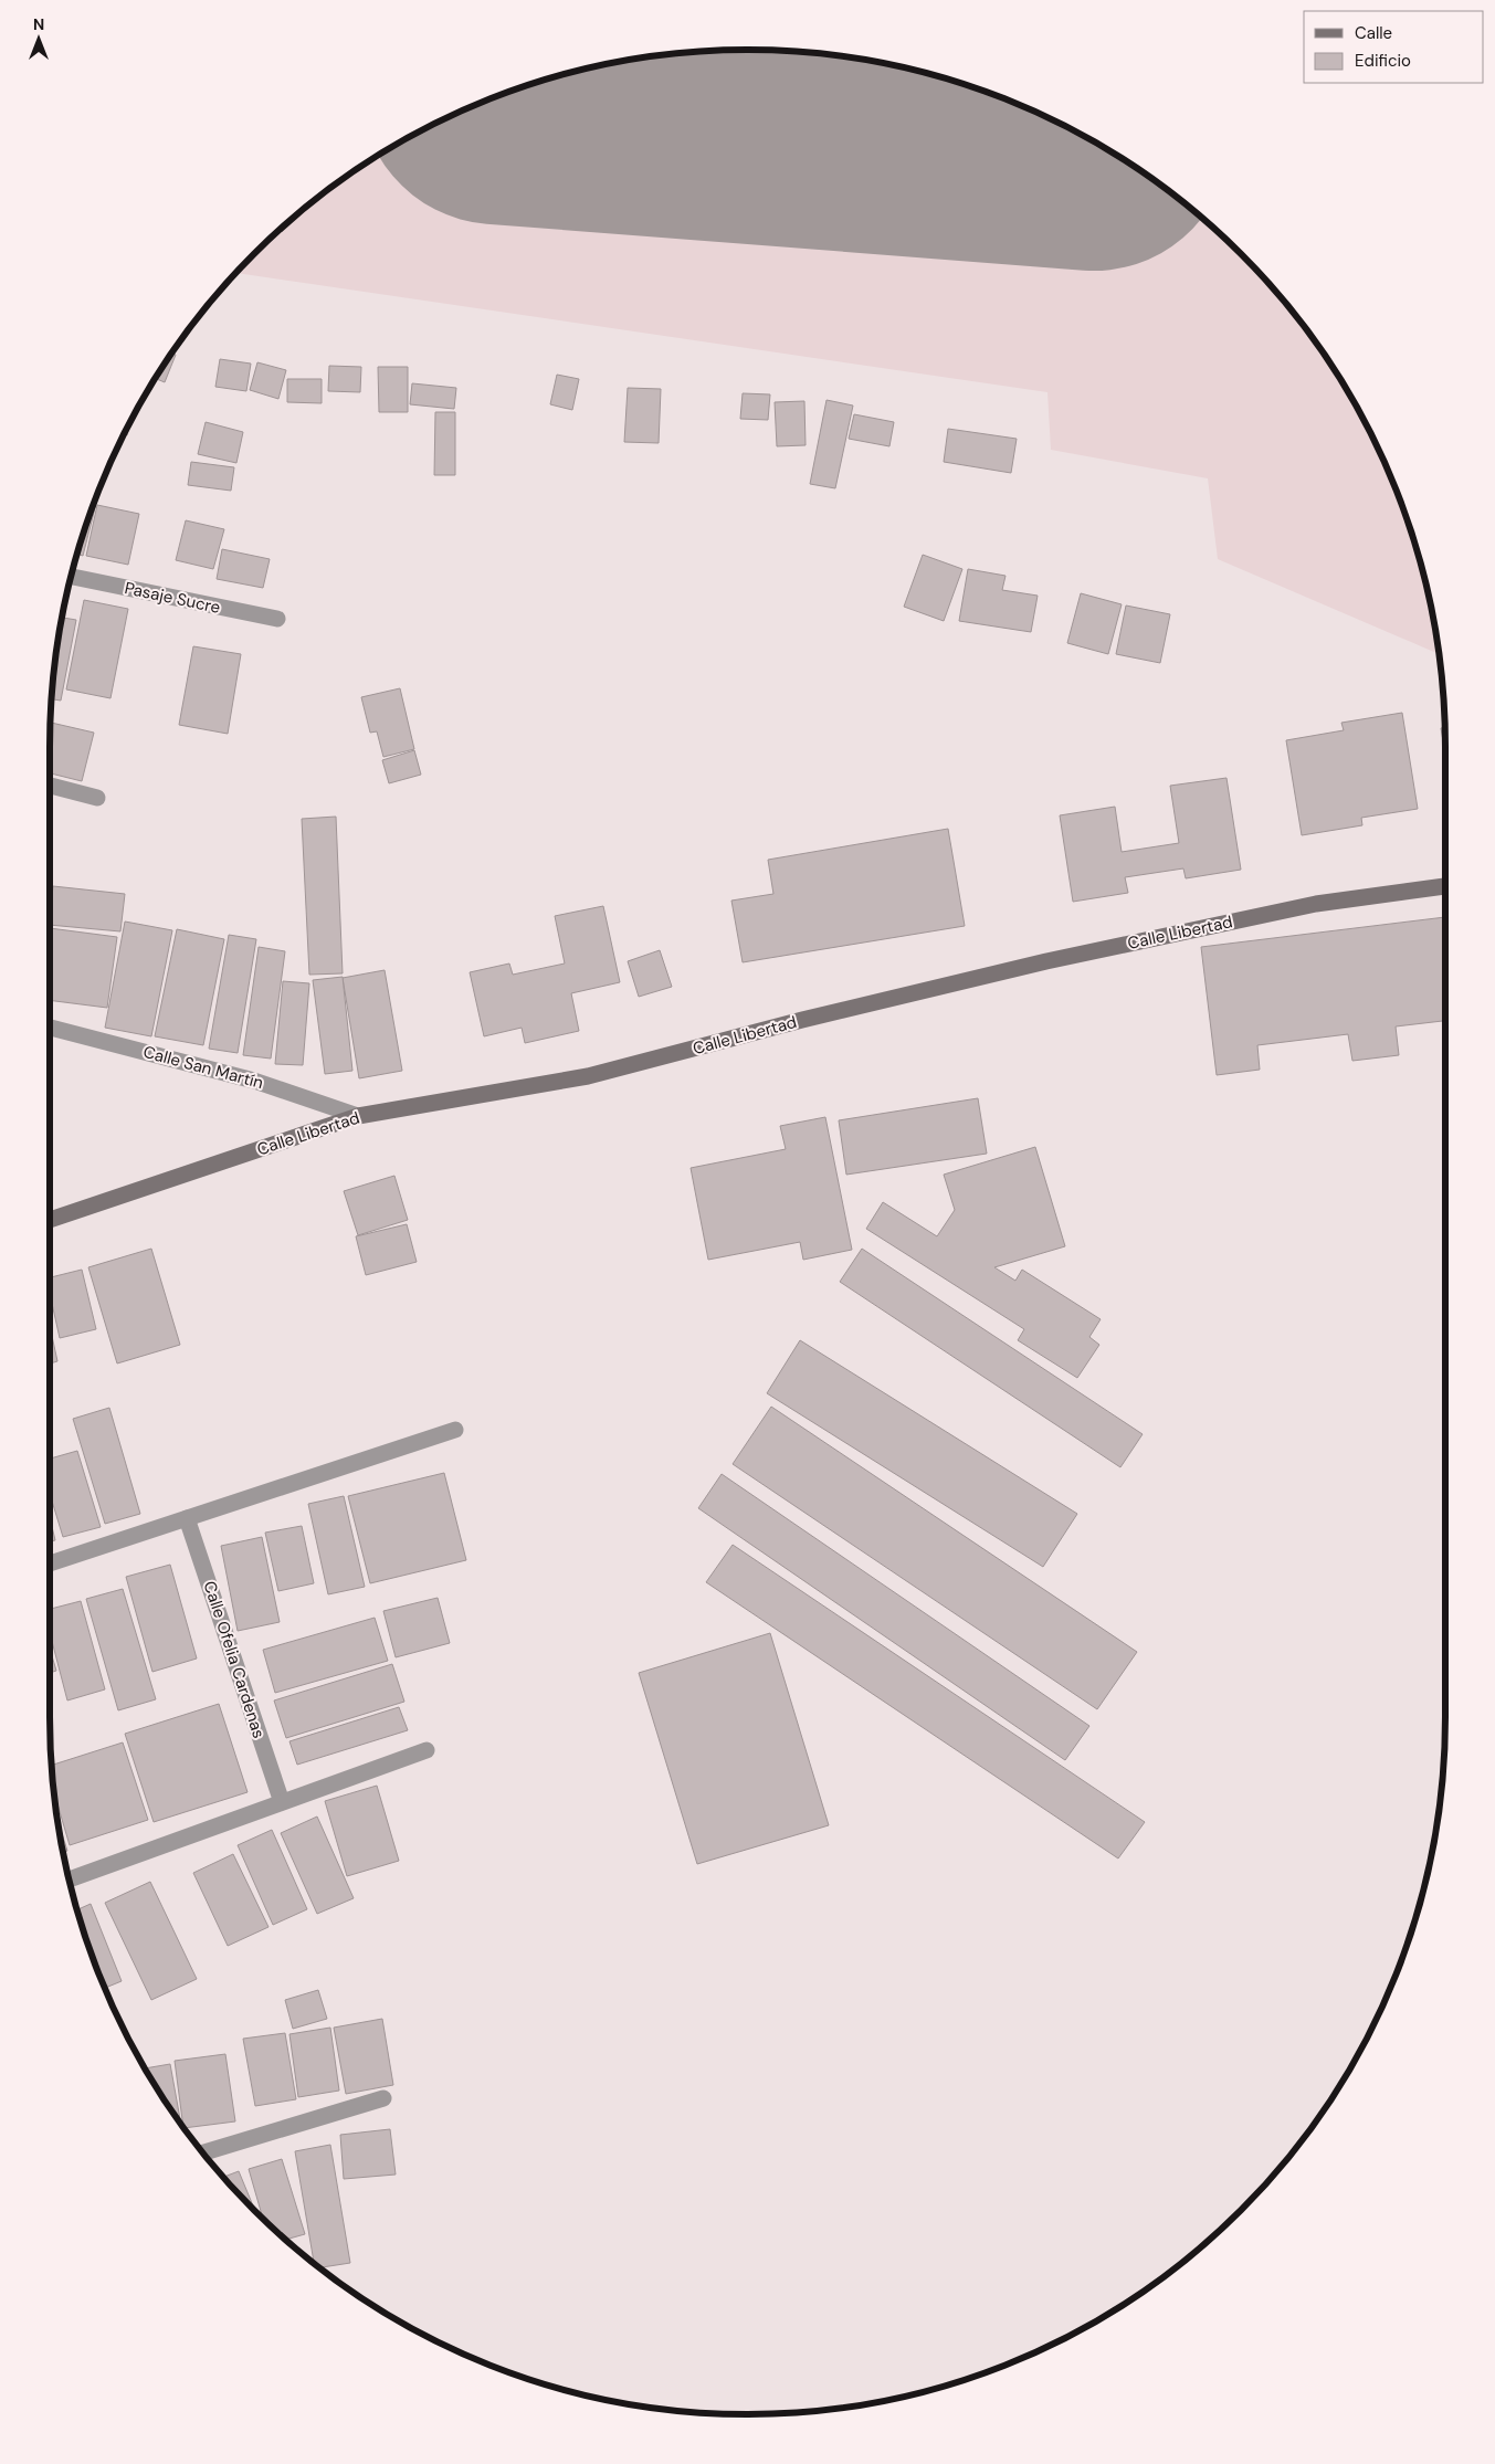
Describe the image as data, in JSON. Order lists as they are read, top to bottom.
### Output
{
  "streets": {
    "street": [
      "Pasaje Sucre",
      "Calle Libertad",
      "Calle San Martín",
      "Calle Ofelia Cardenas"
    ]
  },
  "crossings": [
    ["Calle Libertad", "Calle San Martín"]
  ],
  "legend": ["Calle", "Edificio"],
  "north": "top"
}
